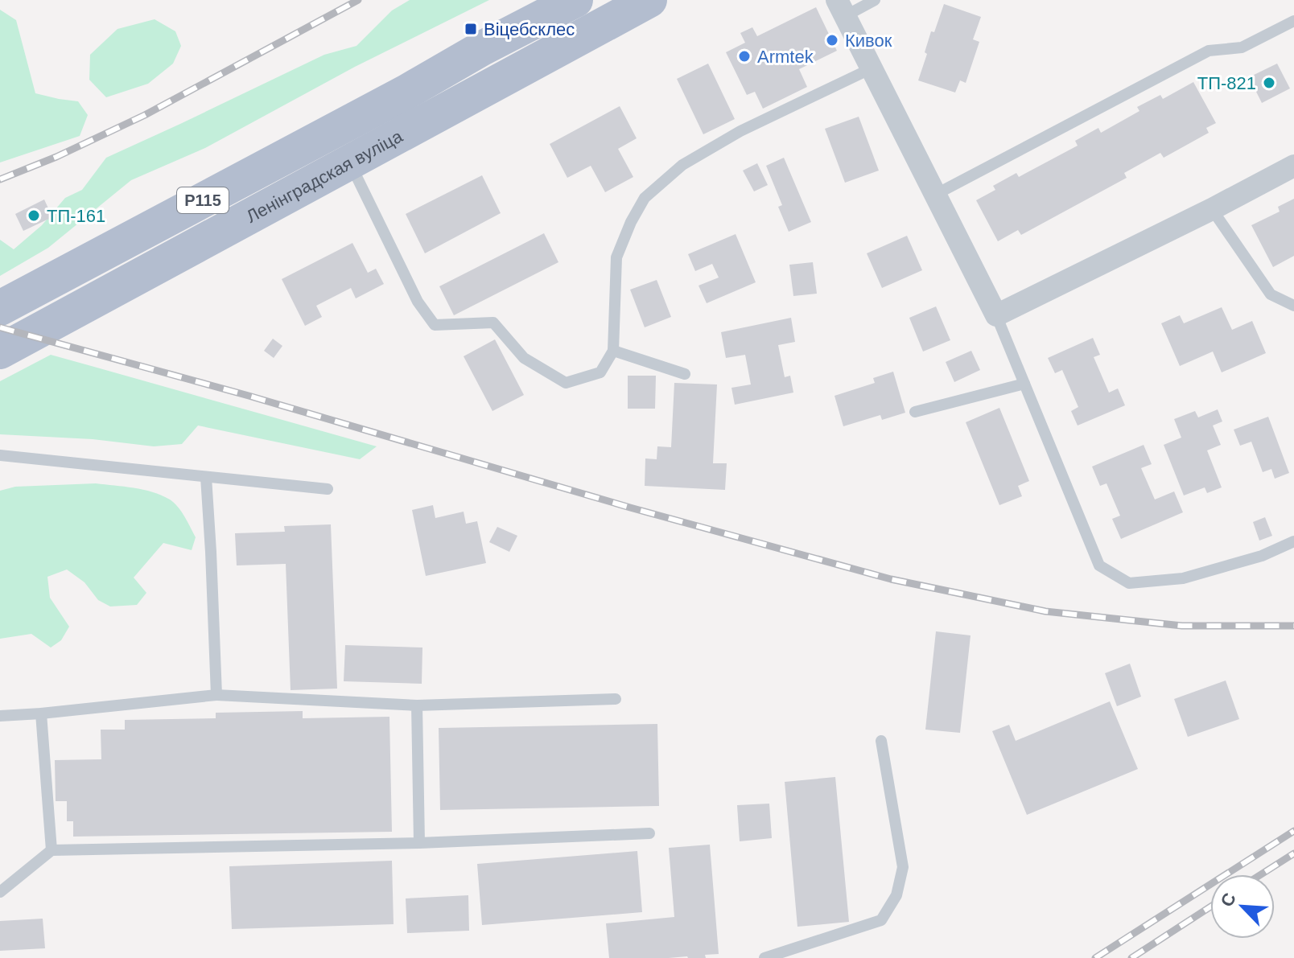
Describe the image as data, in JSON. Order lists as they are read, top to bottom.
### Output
{
  "streets": {
    "main road": ["Ленінградская вуліца", "Р115"]
  },
  "places": {
    "transit": ["Віцебсклес"],
    "other": [
      "Кивок",
      "Armtek",
      "ТП-821",
      "ТП-161"
    ]
  },
  "north": "top left"
}
